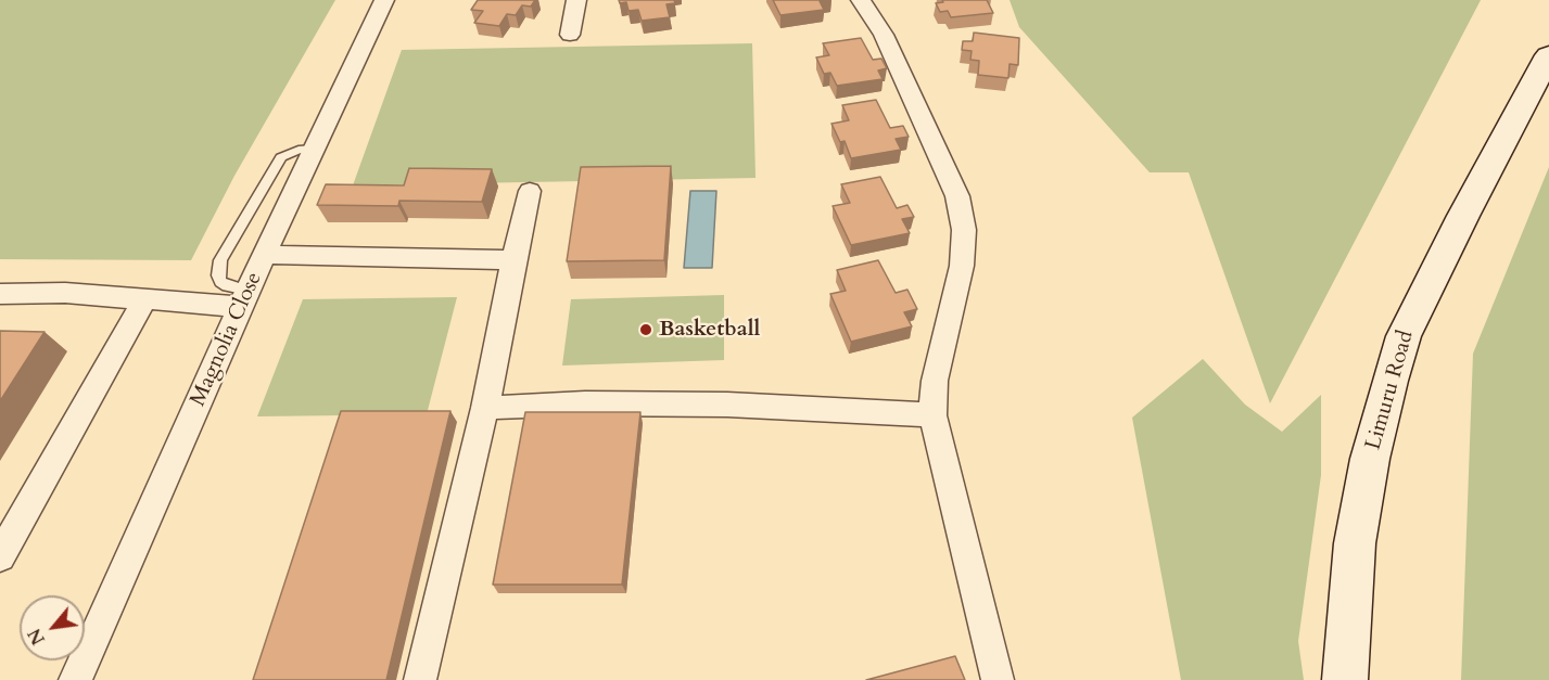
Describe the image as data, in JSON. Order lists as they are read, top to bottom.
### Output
{
  "streets": {
    "main road": ["Limuru Road"],
    "street": ["Magnolia Close"]
  },
  "places": ["Basketball"],
  "north": "bottom left"
}
